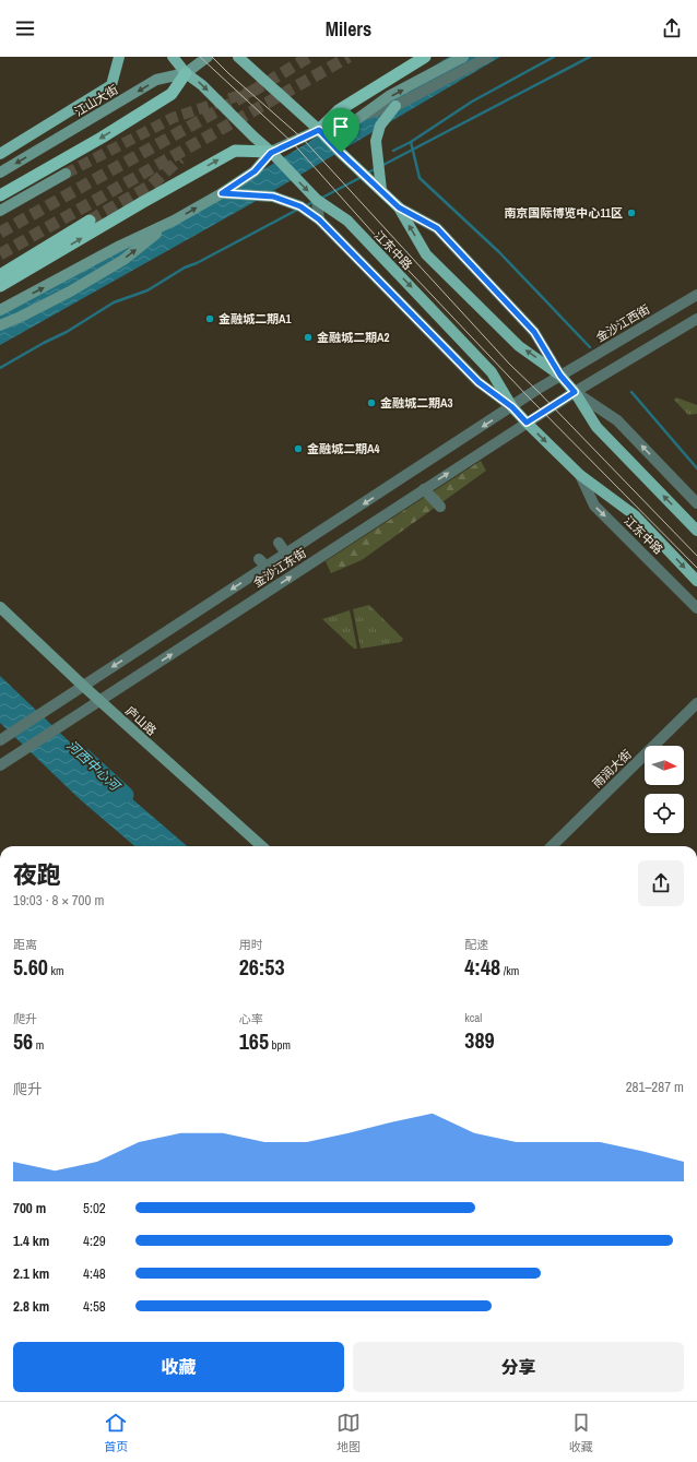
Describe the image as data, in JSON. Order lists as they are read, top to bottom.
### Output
{
  "streets": {
    "main road": ["江山大街", "江东中路", "庐山路"],
    "street": ["金沙江西街", "金沙江东街", "雨润大街"]
  },
  "crossings": [
    ["江山大街", "江东中路"],
    ["江东中路", "金沙江西街"],
    ["江东中路", "金沙江东街"],
    ["金沙江西街", "金沙江东街"],
    ["金沙江东街", "庐山路"]
  ],
  "water": ["河西中心河"],
  "places": [
    "南京国际博览中心11区",
    "金融城二期A1",
    "金融城二期A2",
    "金融城二期A3",
    "金融城二期A4"
  ],
  "north": "right",
  "page": {
    "header": "Milers",
    "heading": ["夜跑", "19:03 · 8 × 700 m"],
    "stats": [
      ["距离", "5.60 km"],
      ["用时", "26:53"],
      ["配速", "4:48 /km"],
      ["爬升", "56 m"],
      ["心率", "165 bpm"],
      ["kcal", "389"]
    ],
    "chart": ["爬升", "281–287 m"],
    "list": [
      {
        "name": "700 m",
        "note": "5:02"
      },
      {
        "name": "1.4 km",
        "note": "4:29"
      },
      {
        "name": "2.1 km",
        "note": "4:48"
      },
      {
        "name": "2.8 km",
        "note": "4:58"
      }
    ],
    "buttons": ["收藏", "分享"],
    "tabs": ["首页", "地图", "收藏"]
  }
}
